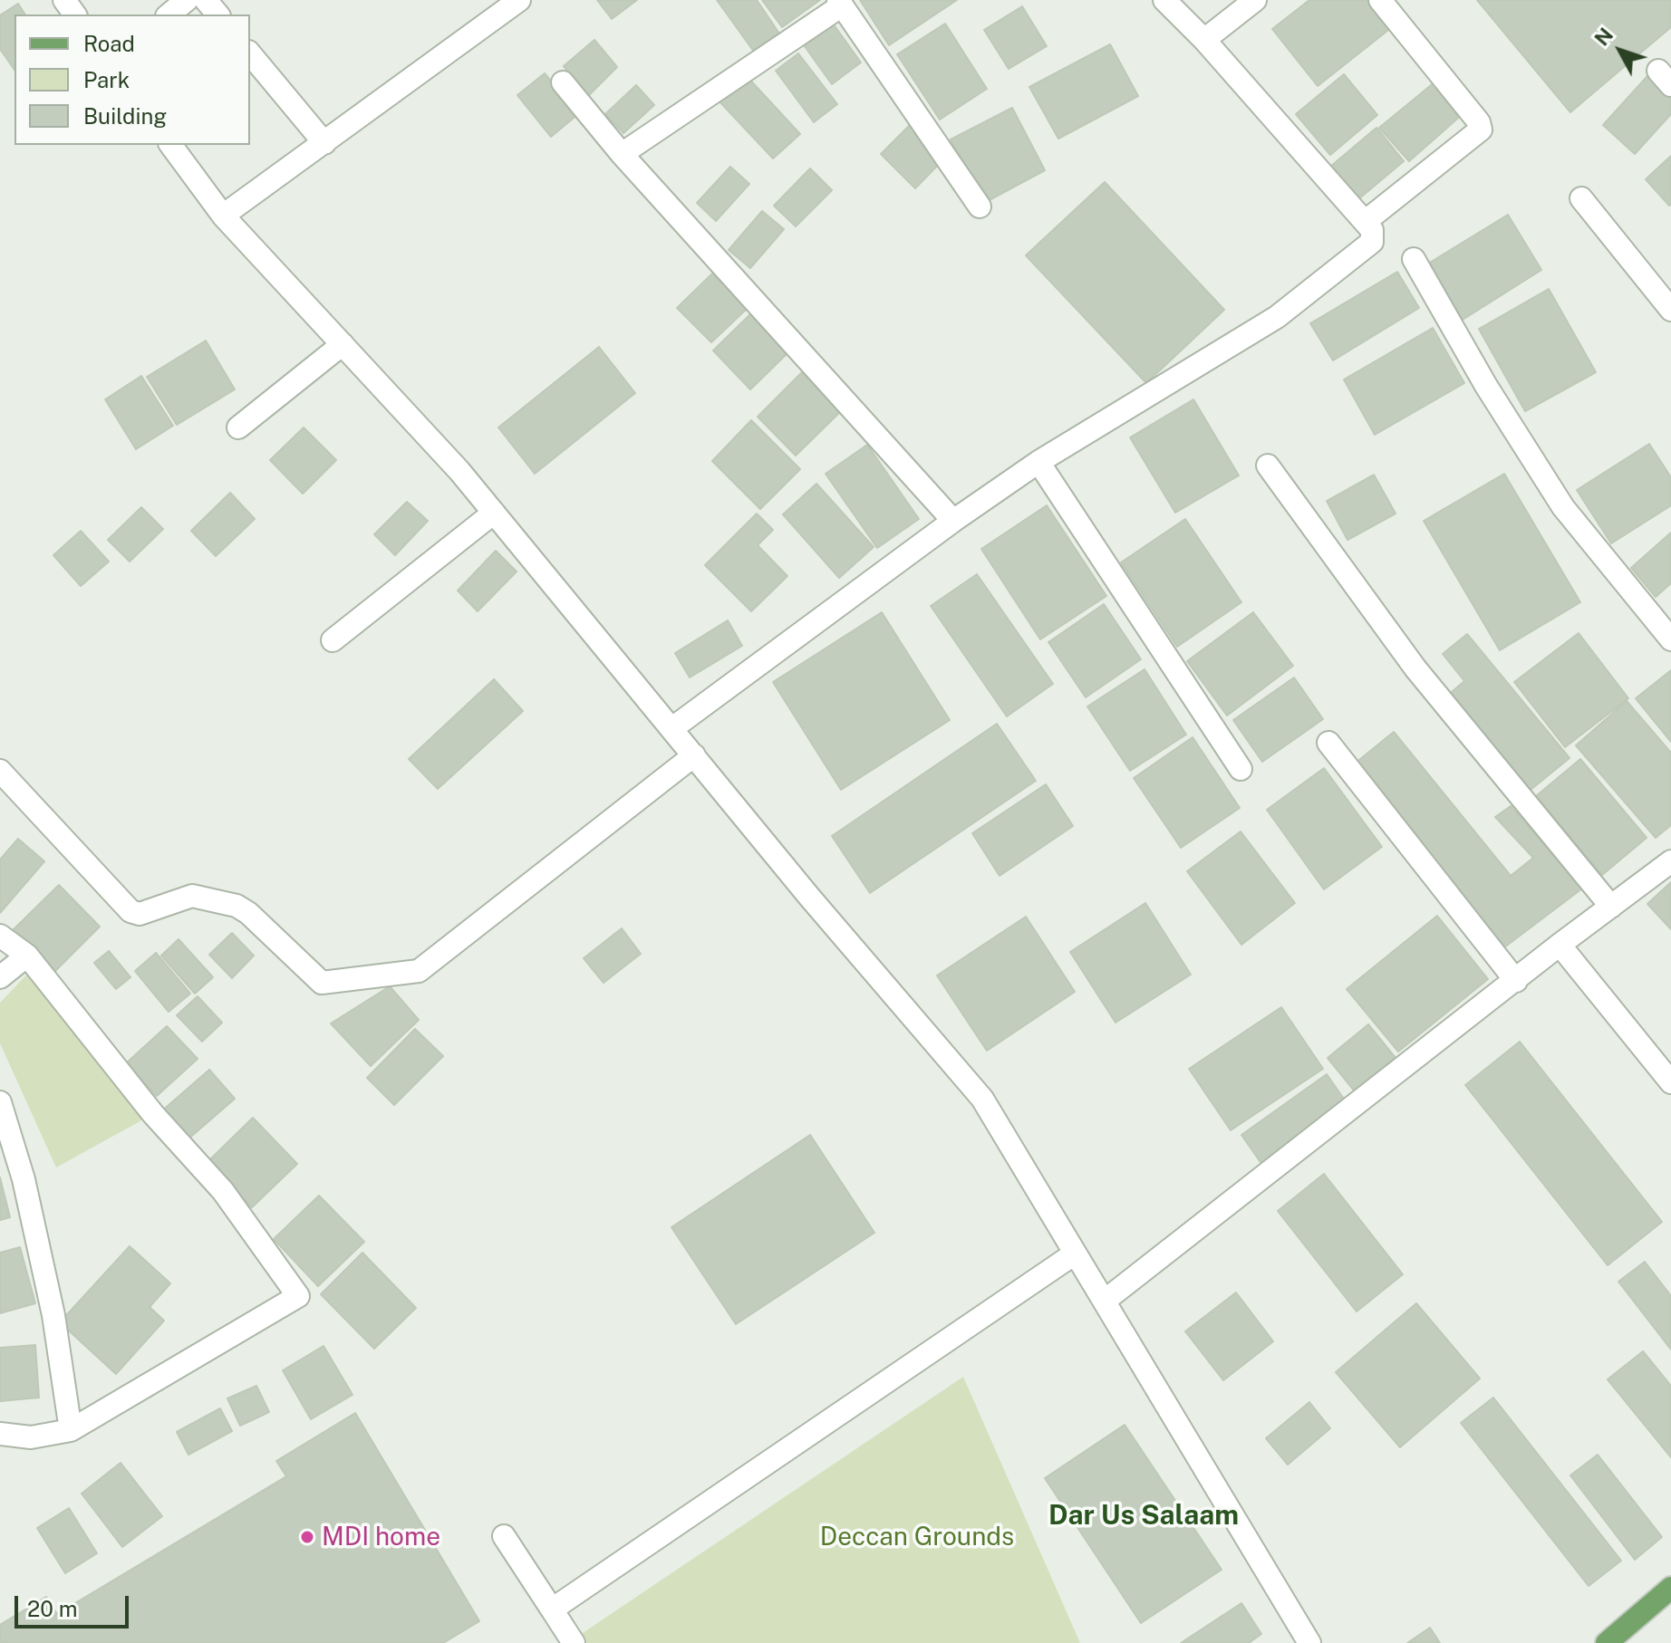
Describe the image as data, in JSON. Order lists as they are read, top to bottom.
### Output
{
  "districts": ["Dar Us Salaam"],
  "parks": ["Deccan Grounds"],
  "places": ["MDI home"],
  "legend": ["Road", "Park", "Building"],
  "scale_bar": "20 m",
  "north": "top left"
}
